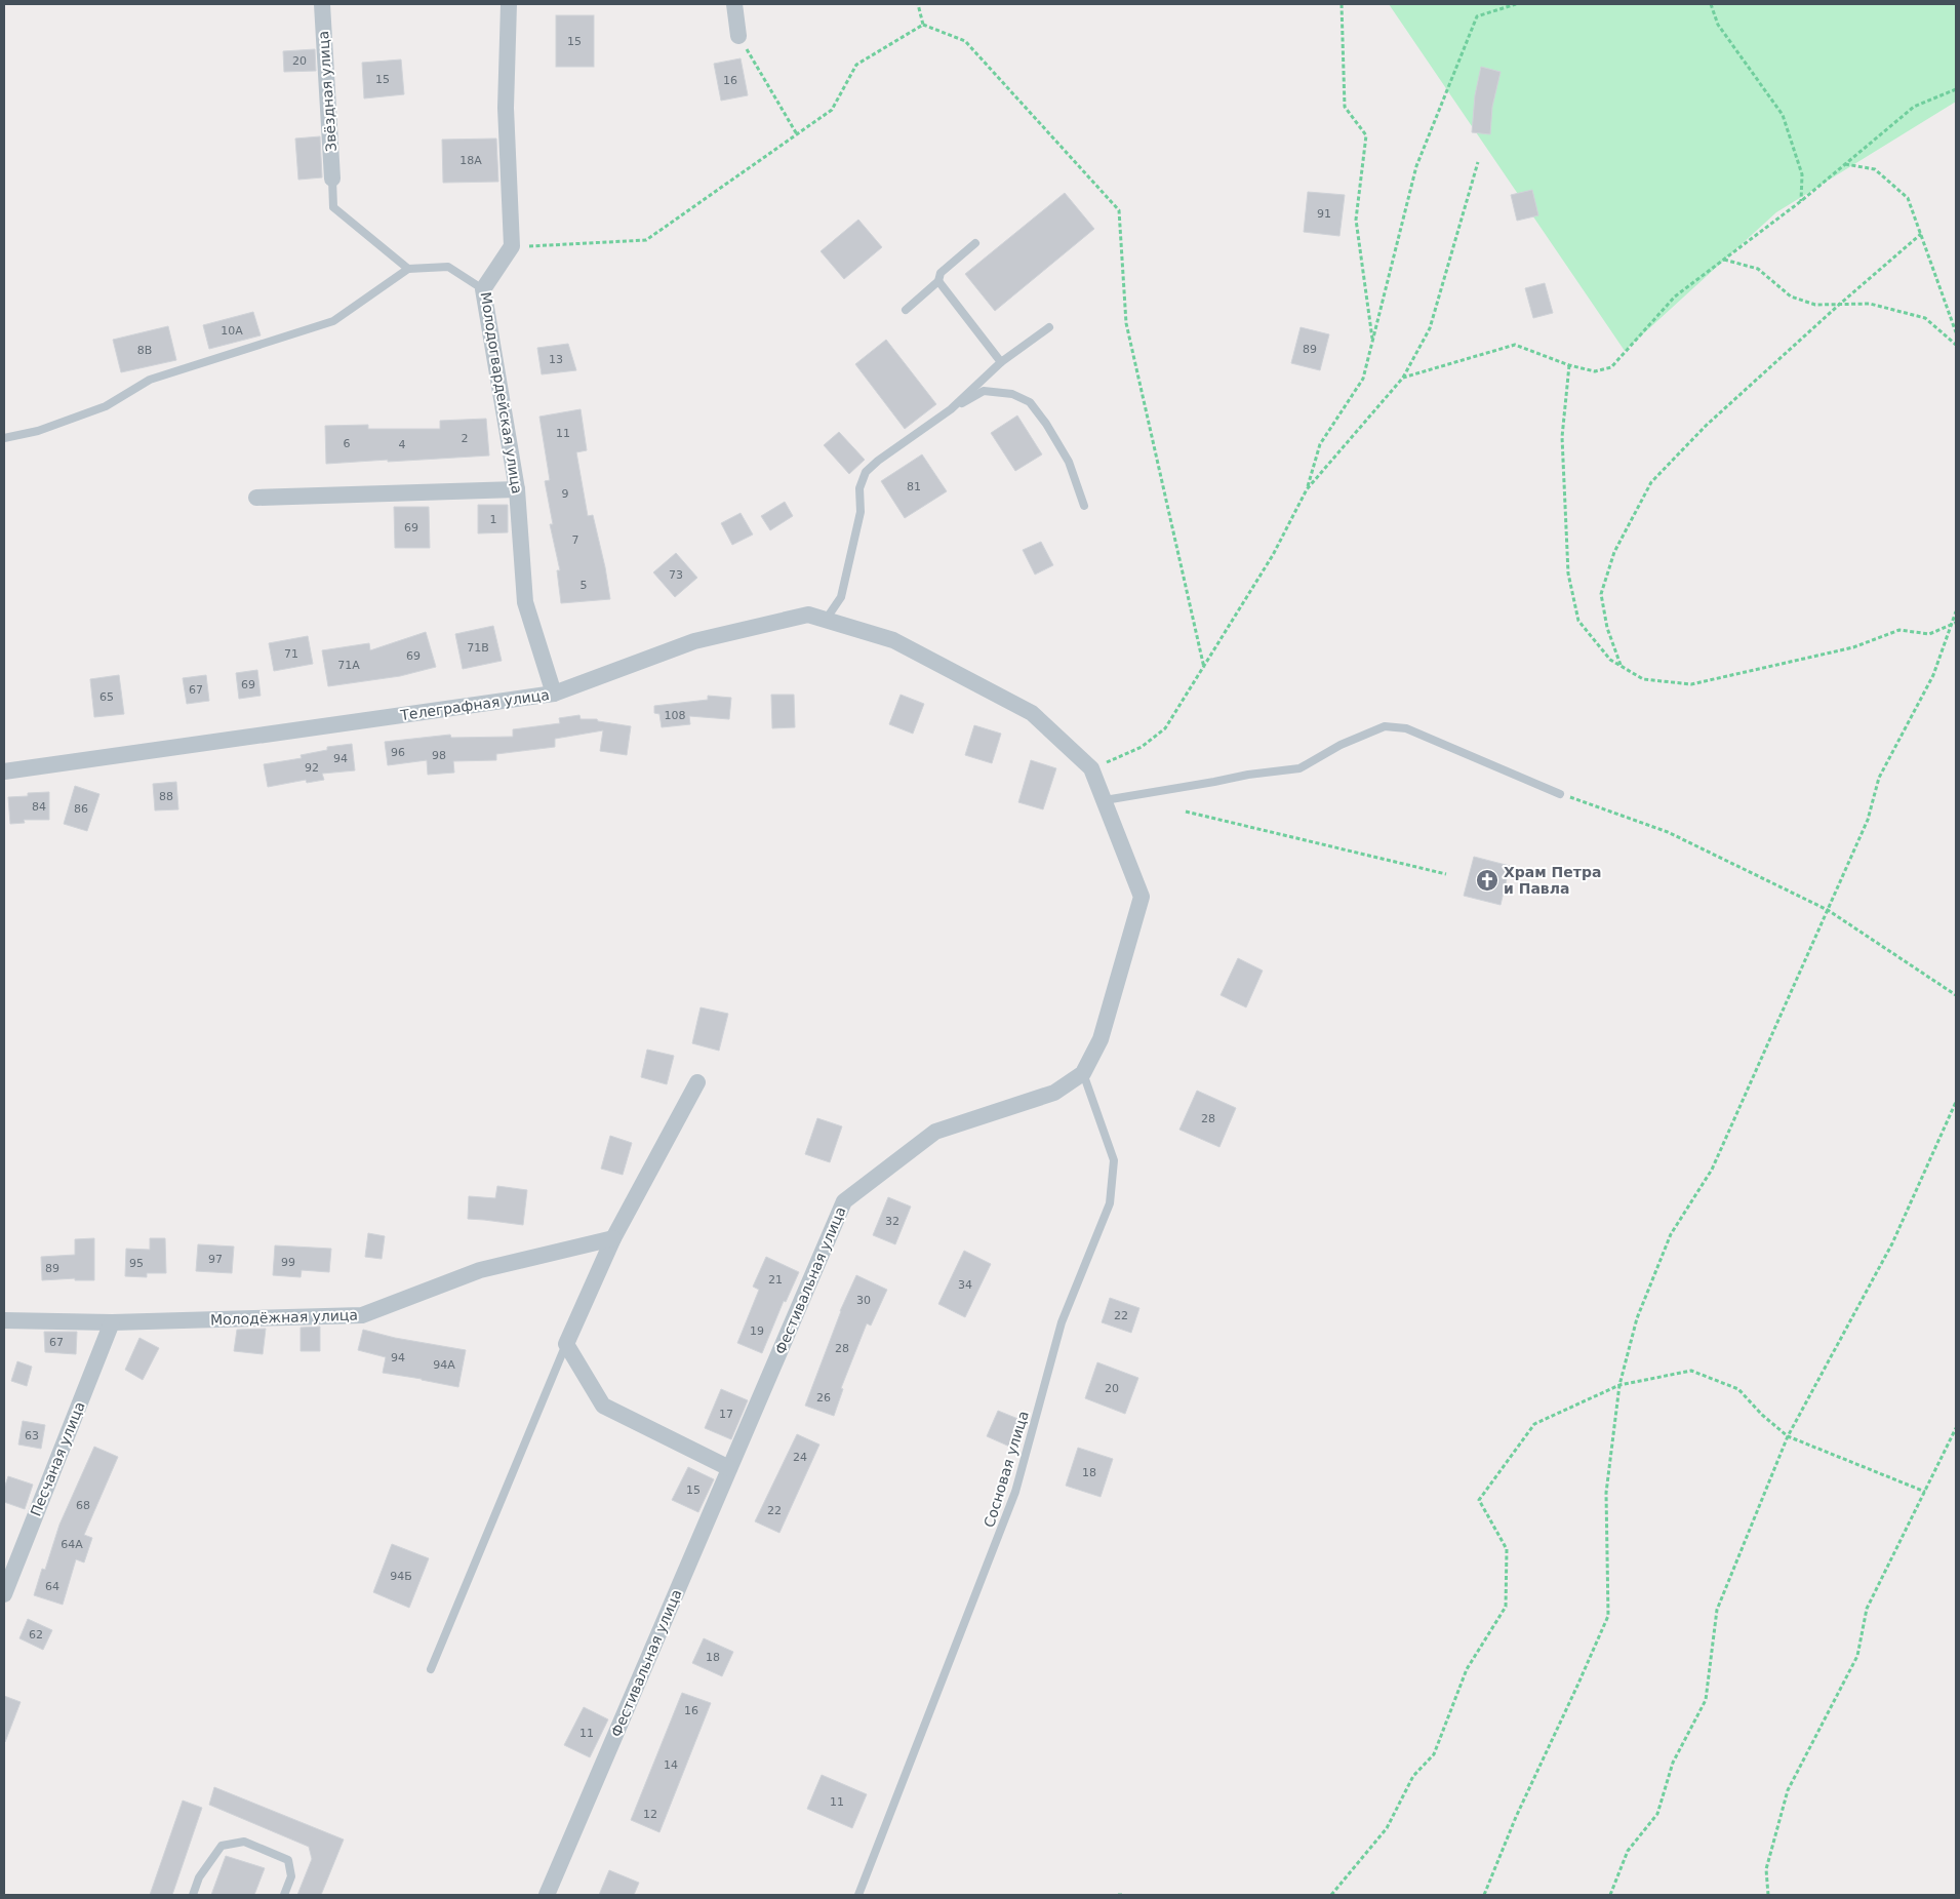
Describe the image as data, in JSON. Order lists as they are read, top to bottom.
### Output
{
  "streets": {
    "street": [
      "Звёздная улица",
      "Молодогвардейская улица",
      "Телеграфная улица",
      "Фестивальная улица",
      "Молодёжная улица",
      "Песчаная улица"
    ],
    "lane": ["Сосновая улица"]
  },
  "crossings": [
    ["Молодогвардейская улица", "Телеграфная улица"],
    ["Телеграфная улица", "Фестивальная улица"],
    ["Фестивальная улица", "Сосновая улица"],
    ["Молодёжная улица", "Песчаная улица"]
  ],
  "places": {
    "church": ["Храм Петра и Павла"]
  },
  "house_numbers": [
    "15",
    "20",
    "15",
    "16",
    "18А",
    "91",
    "10А",
    "89",
    "8В",
    "13",
    "11",
    "2",
    "6",
    "4",
    "81",
    "9",
    "1",
    "69",
    "7",
    "73",
    "5",
    "71В",
    "71",
    "69",
    "71А",
    "69",
    "67",
    "65",
    "108",
    "96",
    "98",
    "94",
    "92",
    "88",
    "84",
    "86",
    "28",
    "32",
    "97",
    "99",
    "95",
    "89",
    "21",
    "34",
    "30",
    "22",
    "19",
    "67",
    "28",
    "94",
    "94А",
    "20",
    "26",
    "17",
    "63",
    "24",
    "18",
    "15",
    "68",
    "22",
    "64А",
    "94Б",
    "64",
    "62",
    "18",
    "16",
    "11",
    "14",
    "11",
    "12"
  ]
}
